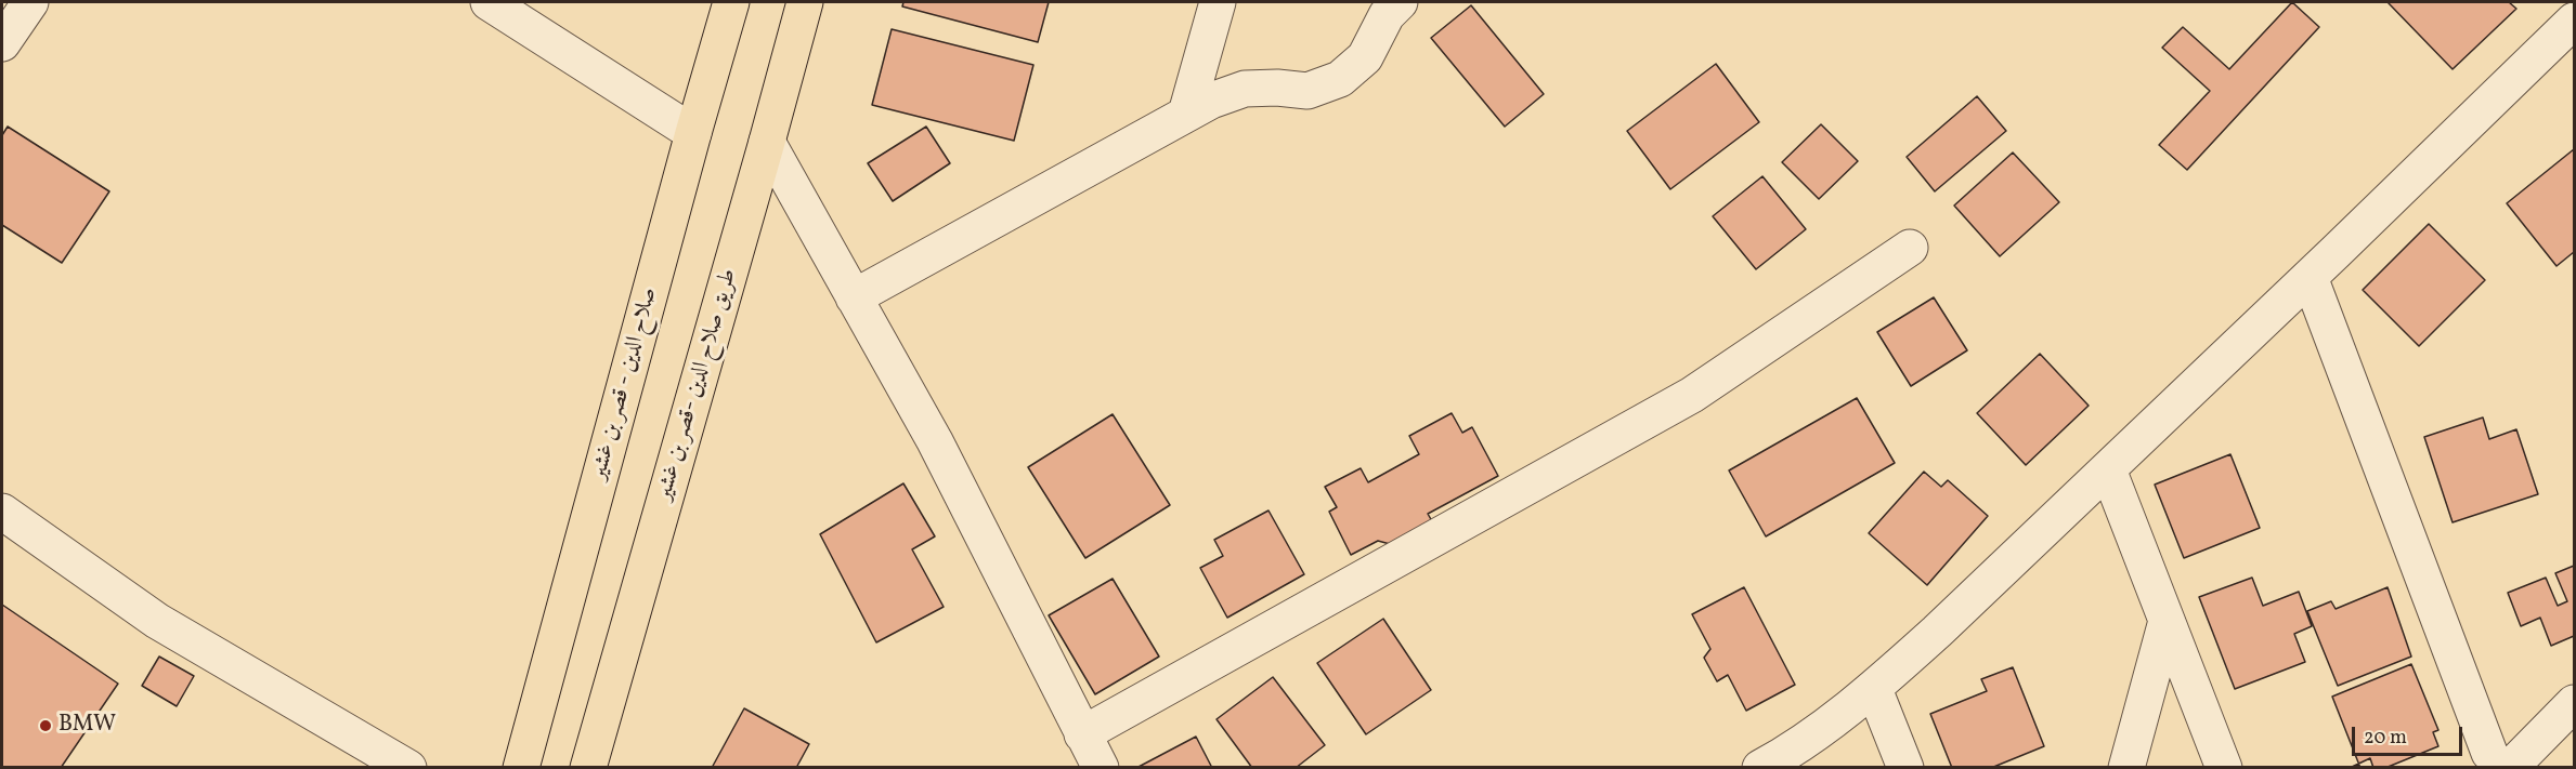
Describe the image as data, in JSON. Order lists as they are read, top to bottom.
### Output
{
  "streets": {
    "highway": ["صلاح الدين - قصر بن غشير", "طريق صلاح الدين -قصر بن غشير"]
  },
  "places": ["BMW"],
  "scale_bar": "20 m"
}
